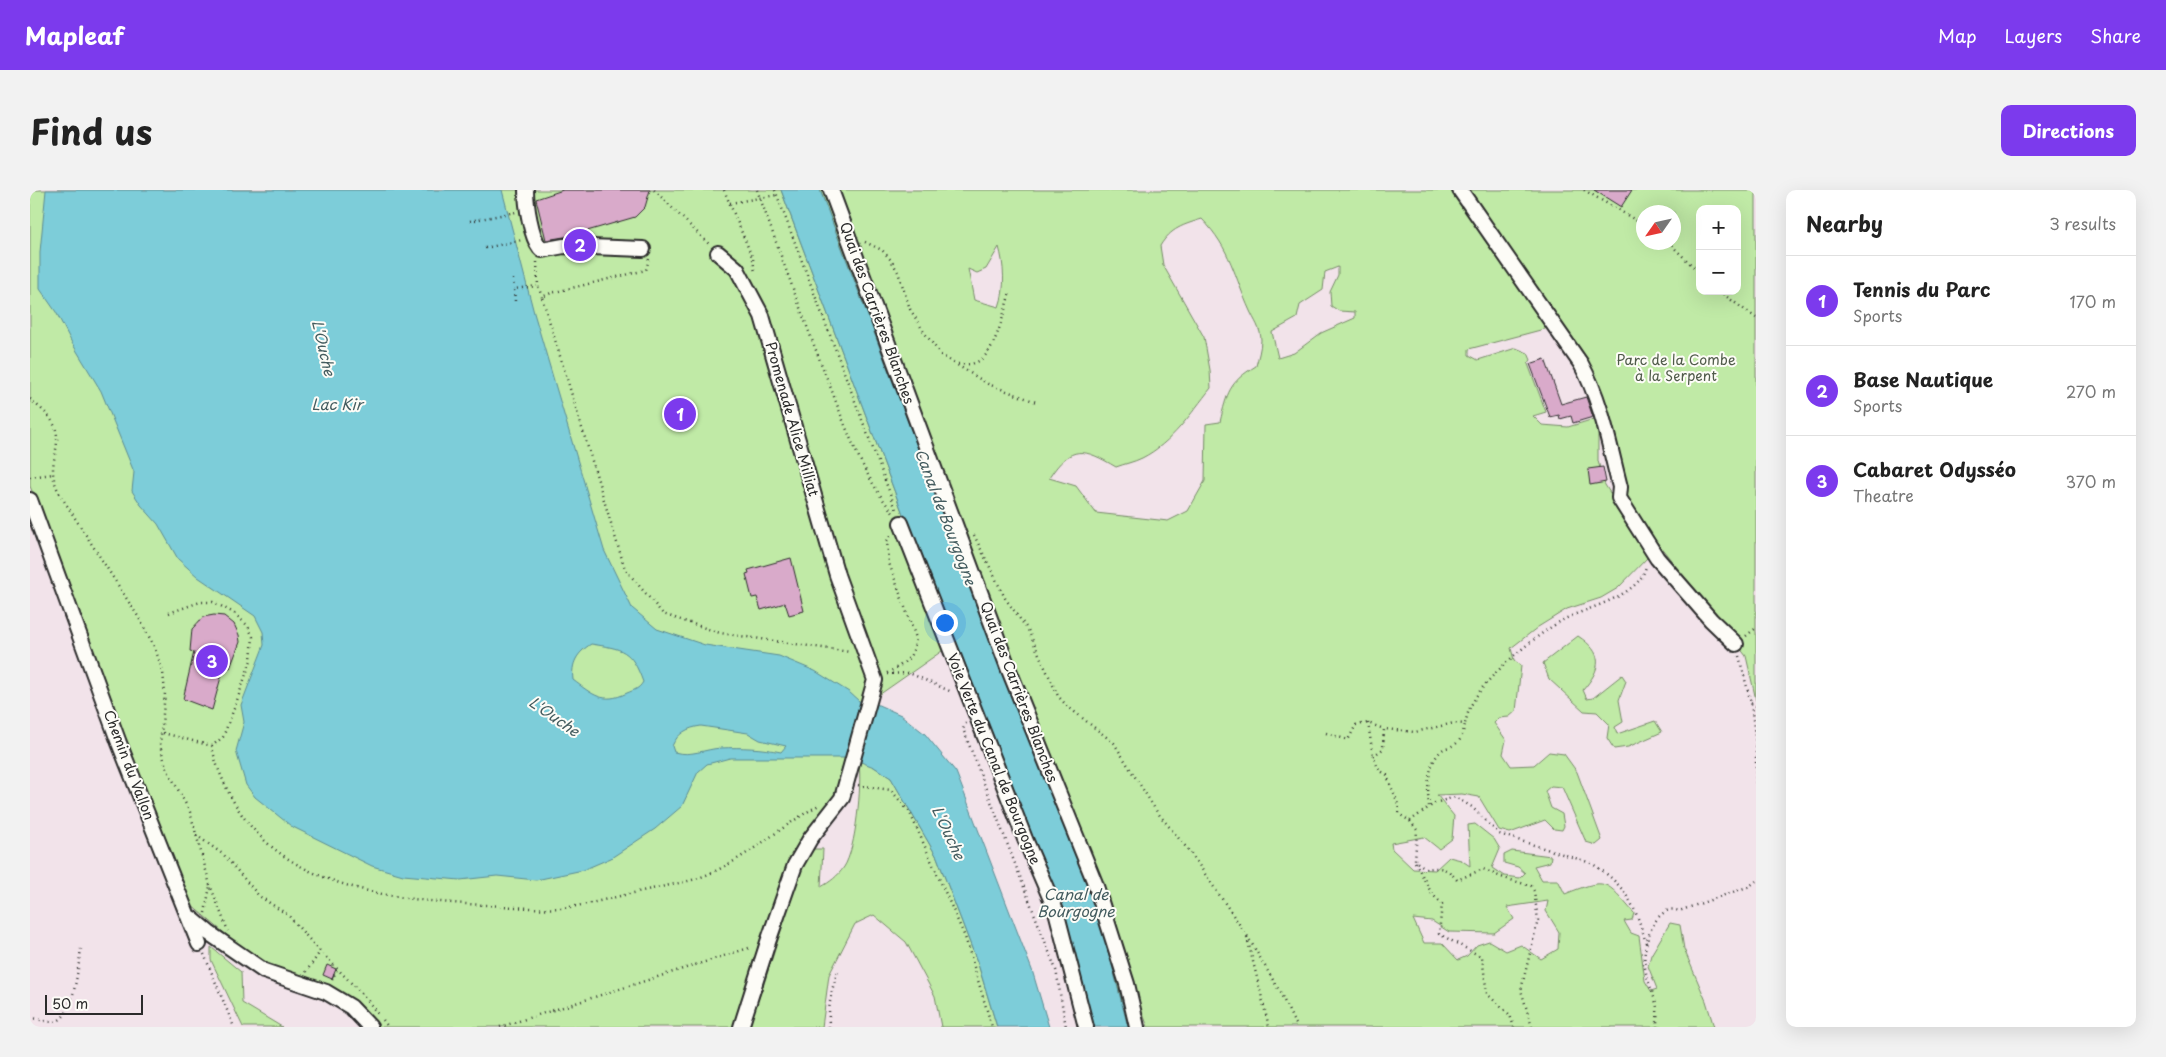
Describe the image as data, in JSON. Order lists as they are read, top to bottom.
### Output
{
  "streets": {
    "street": [
      "Quai des Carrières Blanches",
      "Promenade Alice Milliat",
      "Voie Verte du Canal de Bourgogne",
      "Chemin du Vallon"
    ]
  },
  "water": ["L'Ouche", "Lac Kir", "Canal de Bourgogne"],
  "parks": ["Parc de la Combe à la Serpent"],
  "scale_bar": "50 m",
  "north": "bottom left",
  "page": {
    "header": "Mapleaf",
    "nav": ["Map", "Layers", "Share"],
    "title": "Find us",
    "buttons": "Directions",
    "heading": ["Nearby", "3 results"],
    "map_buttons": ["+", "−"],
    "pins": ["2", "1", "3"],
    "list": [
      {
        "mark": "1",
        "name": "Tennis du Parc",
        "note": "Sports",
        "value": "170 m"
      },
      {
        "mark": "2",
        "name": "Base Nautique",
        "note": "Sports",
        "value": "270 m"
      },
      {
        "mark": "3",
        "name": "Cabaret Odysséo",
        "note": "Theatre",
        "value": "370 m"
      }
    ],
    "scale": "50 m"
  }
}
